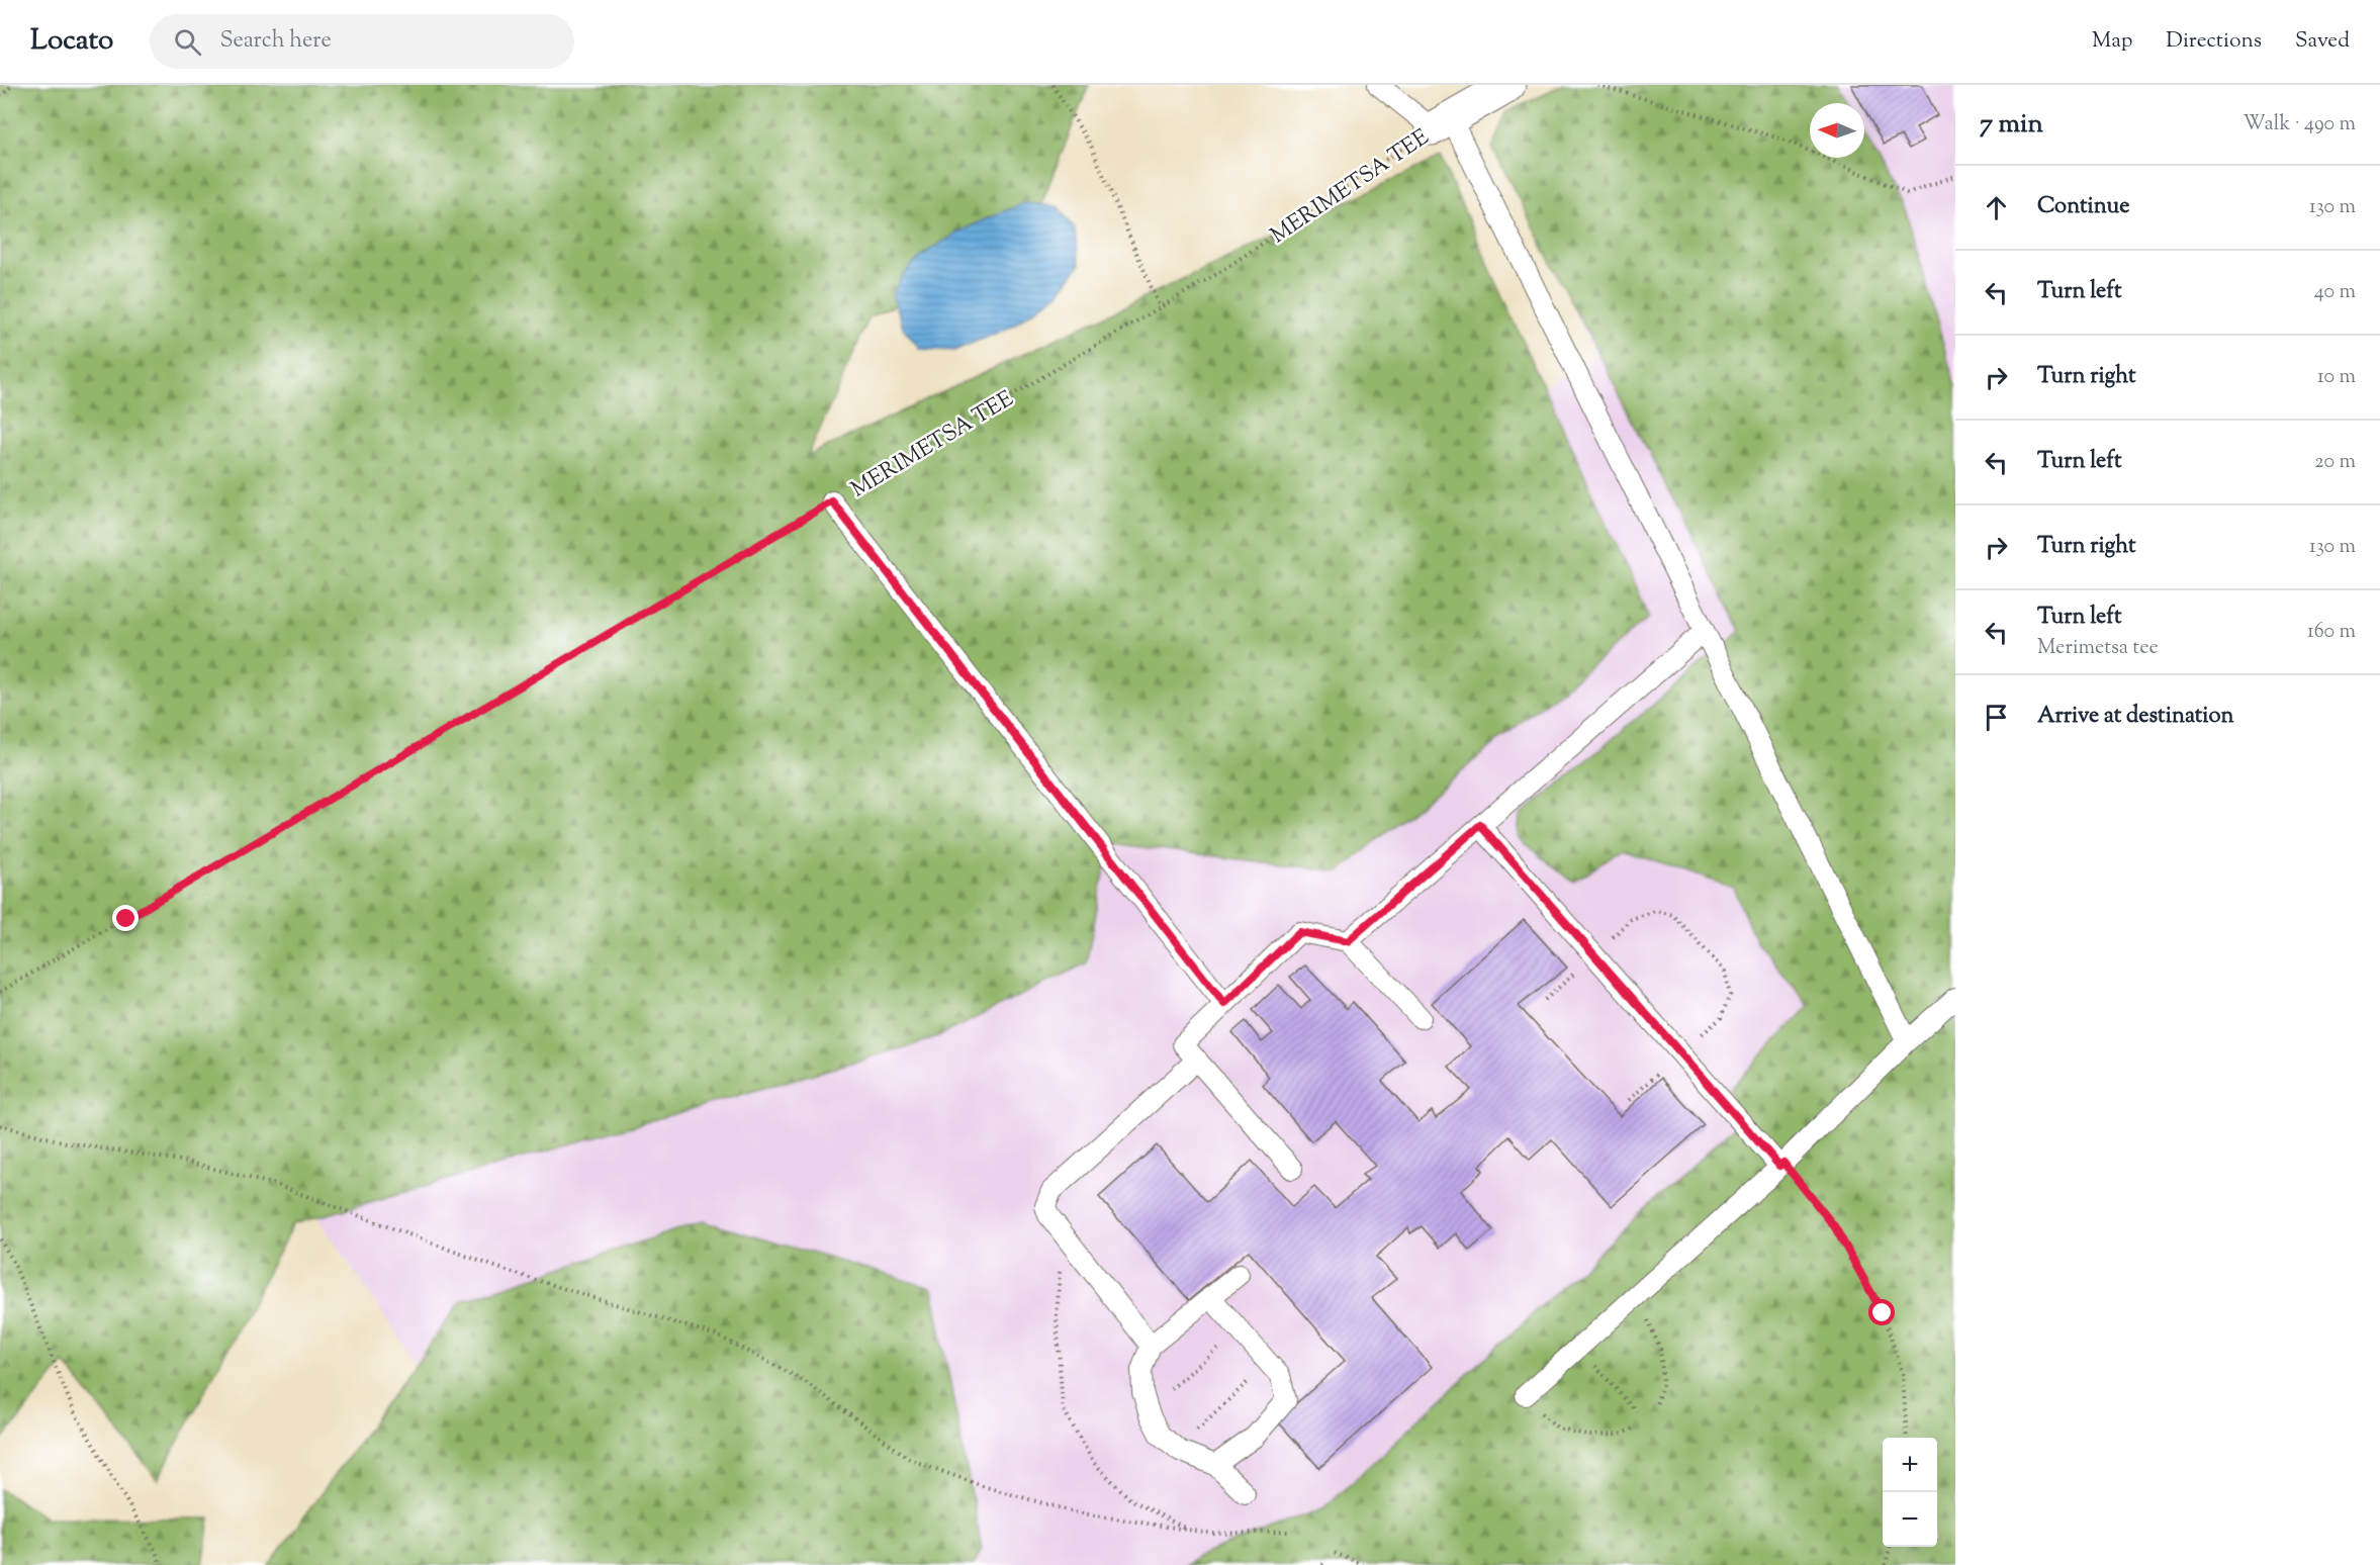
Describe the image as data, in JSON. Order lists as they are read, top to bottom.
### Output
{
  "streets": {
    "street": ["MERIMETSA TEE"]
  },
  "north": "left",
  "page": {
    "header": "Locato",
    "search": "Search here",
    "nav": ["Map", "Directions", "Saved"],
    "heading": ["7 min", "Walk · 490 m"],
    "list": [
      ["Continue", "130 m"],
      ["Turn left", "40 m"],
      ["Turn right", "10 m"],
      ["Turn left", "20 m"],
      ["Turn right", "130 m"],
      ["Turn left", "Merimetsa tee", "160 m"],
      "Arrive at destination"
    ],
    "map_buttons": ["+", "−"]
  }
}
